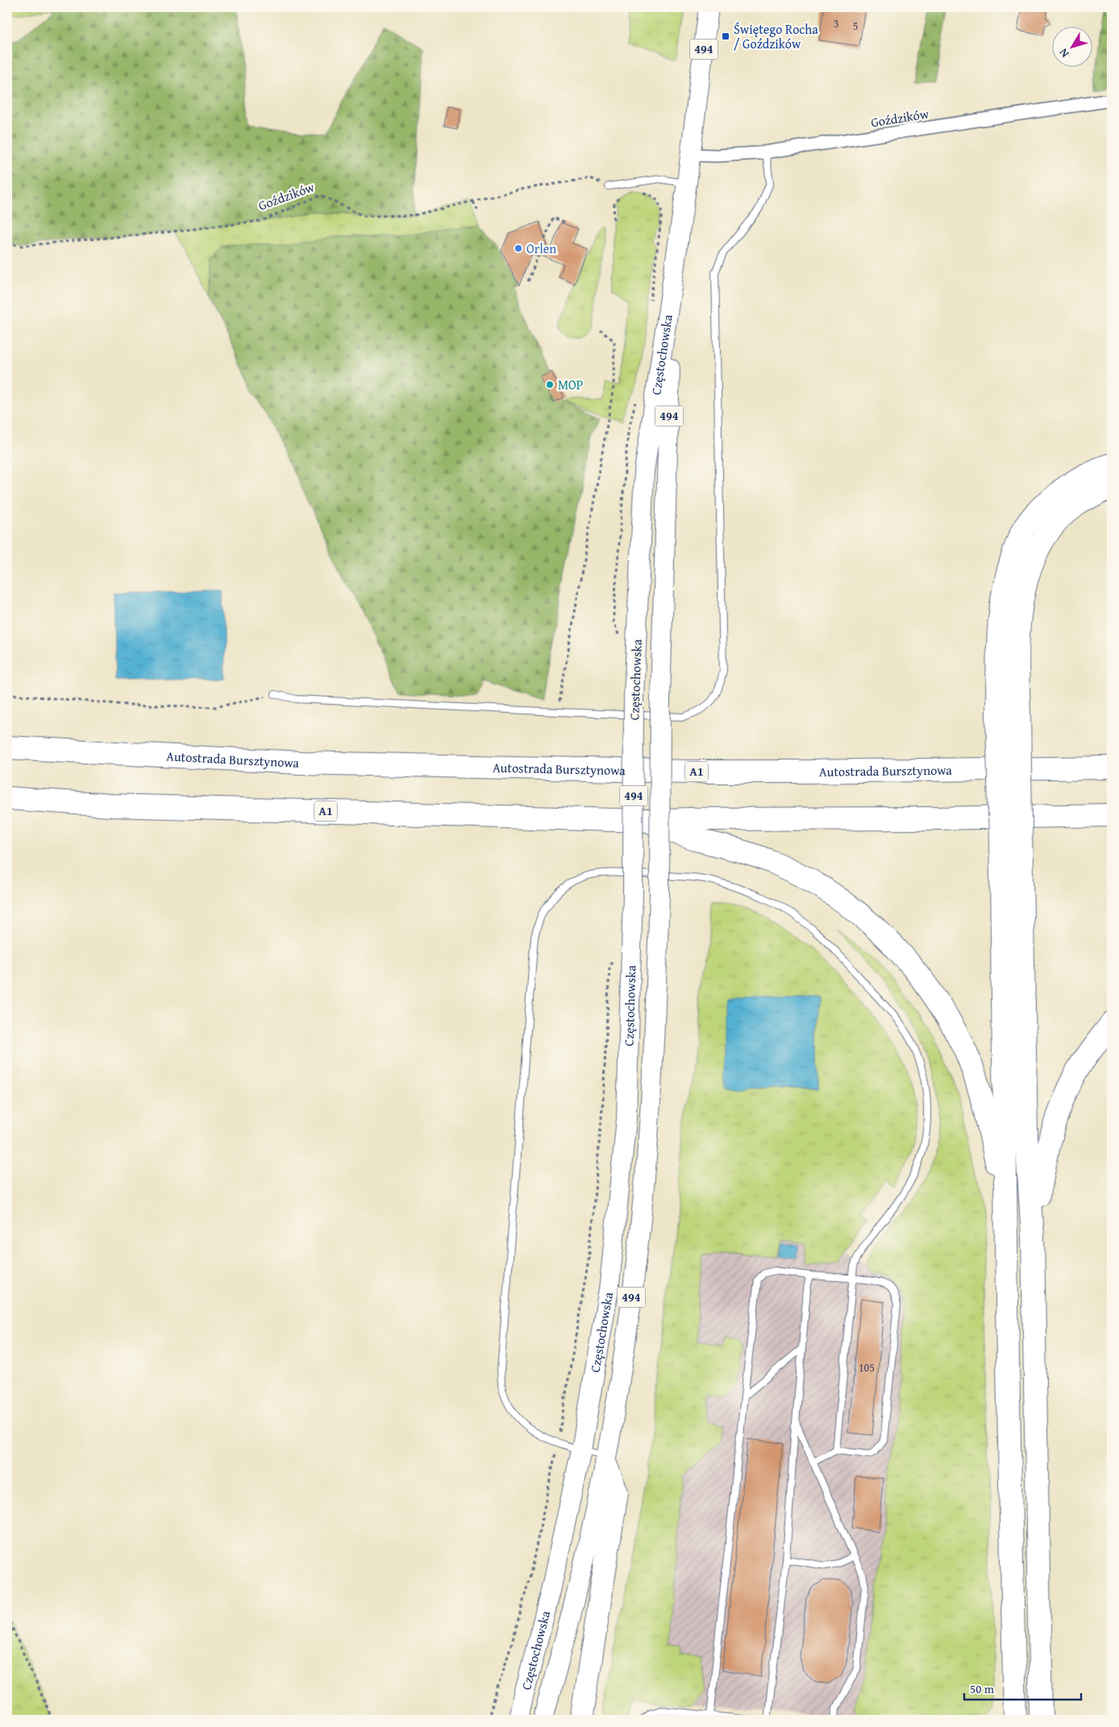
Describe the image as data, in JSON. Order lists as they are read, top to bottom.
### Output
{
  "streets": {
    "highway": ["Autostrada Bursztynowa", "A1"],
    "main road": ["494", "Częstochowska"],
    "street": ["Goździków"]
  },
  "crossings": [
    ["494", "Goździków"],
    ["494", "Częstochowska"],
    ["Goździków", "Częstochowska"]
  ],
  "places": {
    "transit": ["Świętego Rocha / Goździków"],
    "other": ["Orlen", "MOP"]
  },
  "house_numbers": ["3", "5", "105"],
  "scale_bar": "50 m",
  "north": "bottom left"
}
